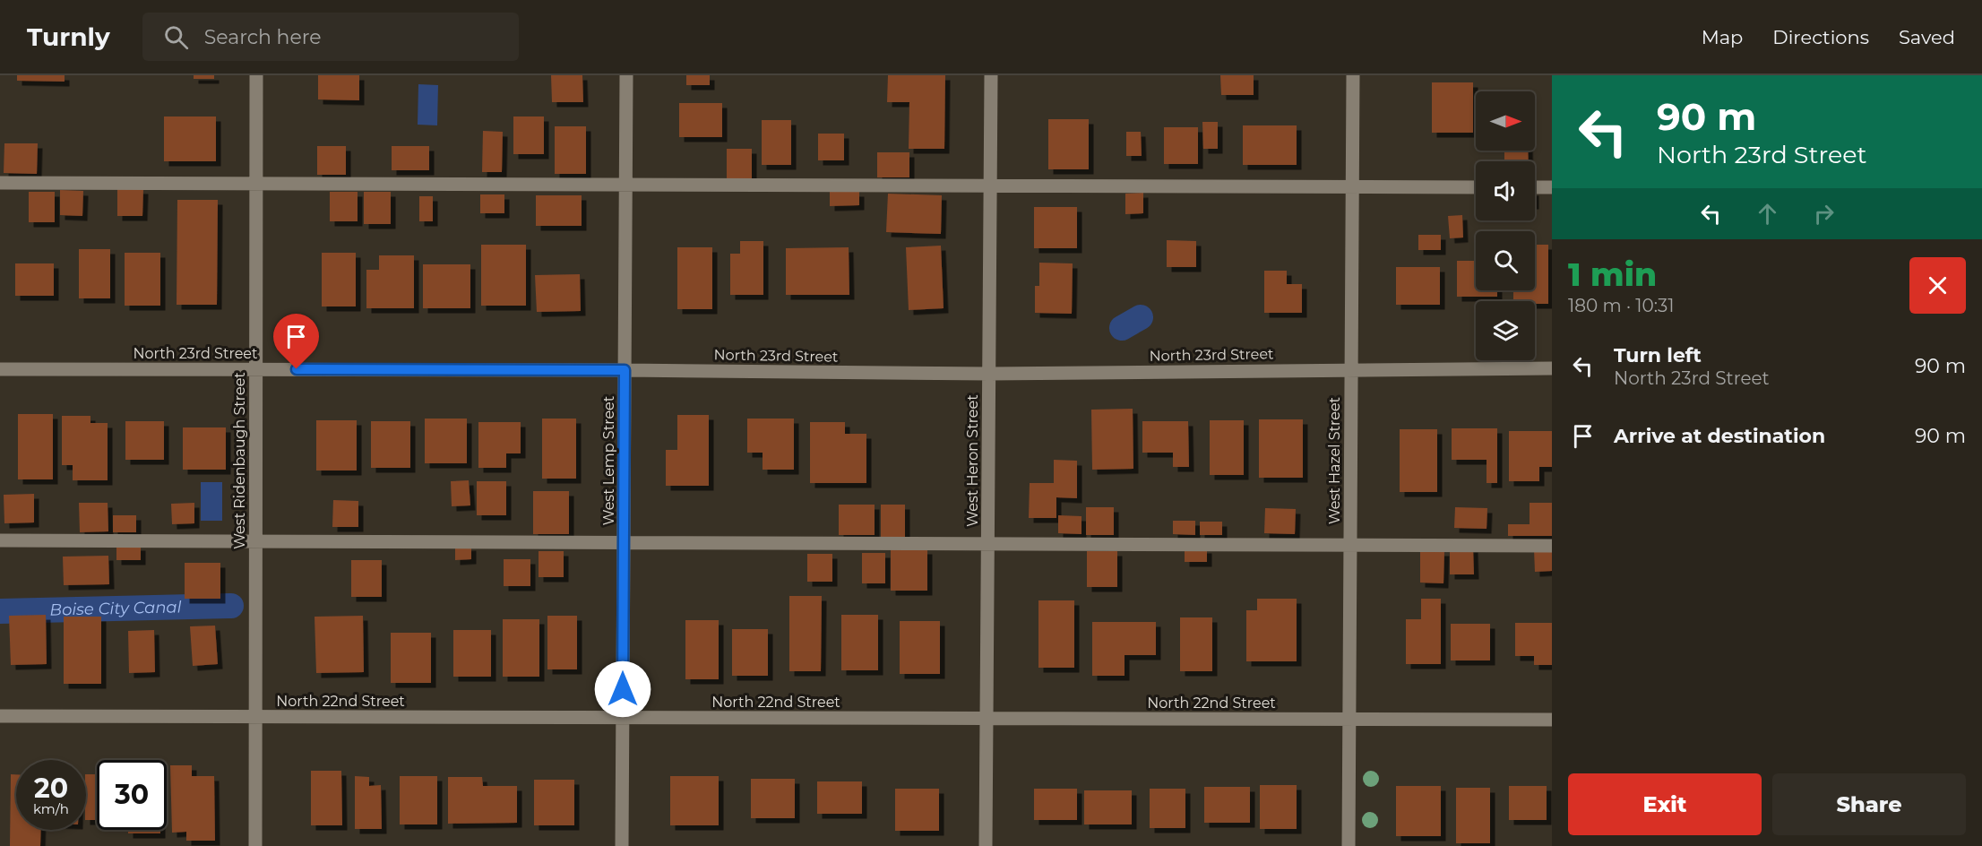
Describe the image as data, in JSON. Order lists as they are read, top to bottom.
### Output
{
  "streets": {
    "street": [
      "North 23rd Street",
      "West Ridenbaugh Street",
      "West Lemp Street",
      "West Heron Street",
      "West Hazel Street",
      "North 22nd Street"
    ]
  },
  "crossings": [
    ["North 23rd Street", "West Ridenbaugh Street"],
    ["North 23rd Street", "West Lemp Street"],
    ["North 23rd Street", "West Heron Street"],
    ["North 23rd Street", "West Hazel Street"],
    ["West Ridenbaugh Street", "North 22nd Street"],
    ["West Lemp Street", "North 22nd Street"],
    ["West Heron Street", "North 22nd Street"],
    ["West Hazel Street", "North 22nd Street"]
  ],
  "water": ["Boise City Canal"],
  "north": "right",
  "page": {
    "header": "Turnly",
    "search": "Search here",
    "nav": ["Map", "Directions", "Saved"],
    "turn": ["90 m", "North 23rd Street"],
    "heading": ["1 min", "180 m · 10:31"],
    "list": [
      {
        "name": "Turn left",
        "note": "North 23rd Street",
        "value": "90 m"
      },
      {
        "name": "Arrive at destination",
        "value": "90 m"
      }
    ],
    "speed": "20 km/h",
    "limit": "30",
    "buttons": ["Exit", "Share"]
  }
}
